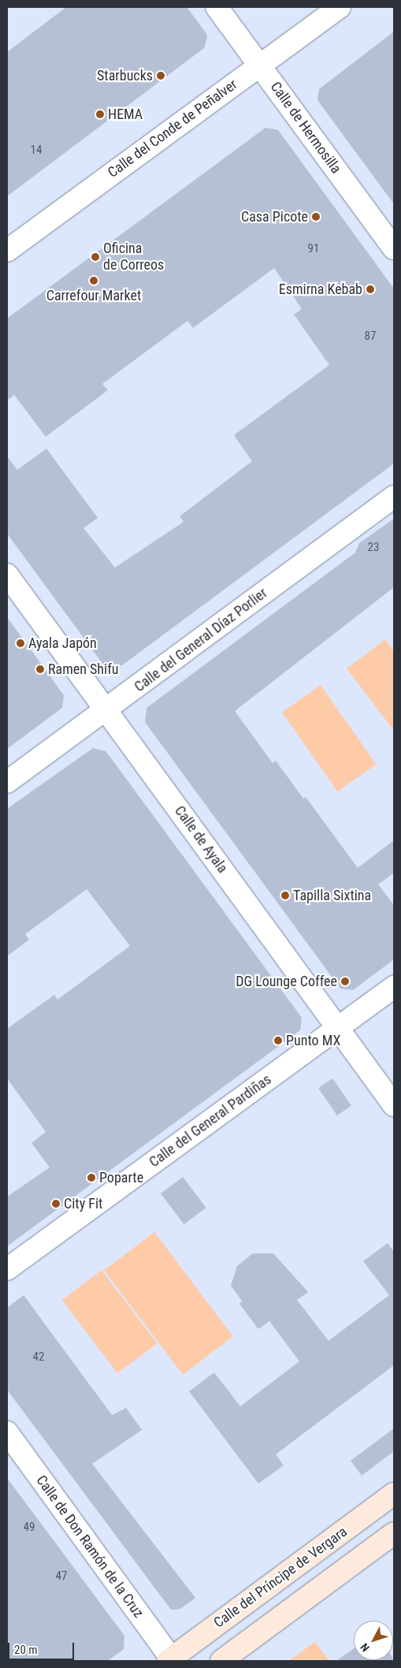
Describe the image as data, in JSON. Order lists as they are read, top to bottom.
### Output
{
  "streets": {
    "main road": ["Calle del Príncipe de Vergara"],
    "street": [
      "Calle de Hermosilla",
      "Calle del Conde de Peñalver",
      "Calle del General Díaz Porlier",
      "Calle de Ayala",
      "Calle del General Pardiñas",
      "Calle de Don Ramón de la Cruz"
    ]
  },
  "crossings": [
    ["Calle de Hermosilla", "Calle del Conde de Peñalver"],
    ["Calle del General Díaz Porlier", "Calle de Ayala"],
    ["Calle de Ayala", "Calle del General Pardiñas"],
    ["Calle de Don Ramón de la Cruz", "Calle del Príncipe de Vergara"]
  ],
  "places": [
    "Starbucks",
    "HEMA",
    "Casa Picote",
    "Oficina de Correos",
    "Carrefour Market",
    "Esmirna Kebab",
    "Ayala Japón",
    "Ramen Shifu",
    "Tapilla Sixtina",
    "DG Lounge Coffee",
    "Punto MX",
    "Poparte",
    "City Fit"
  ],
  "house_numbers": [
    "14",
    "91",
    "87",
    "23",
    "42",
    "49",
    "47"
  ],
  "scale_bar": "20 m",
  "north": "bottom left"
}
